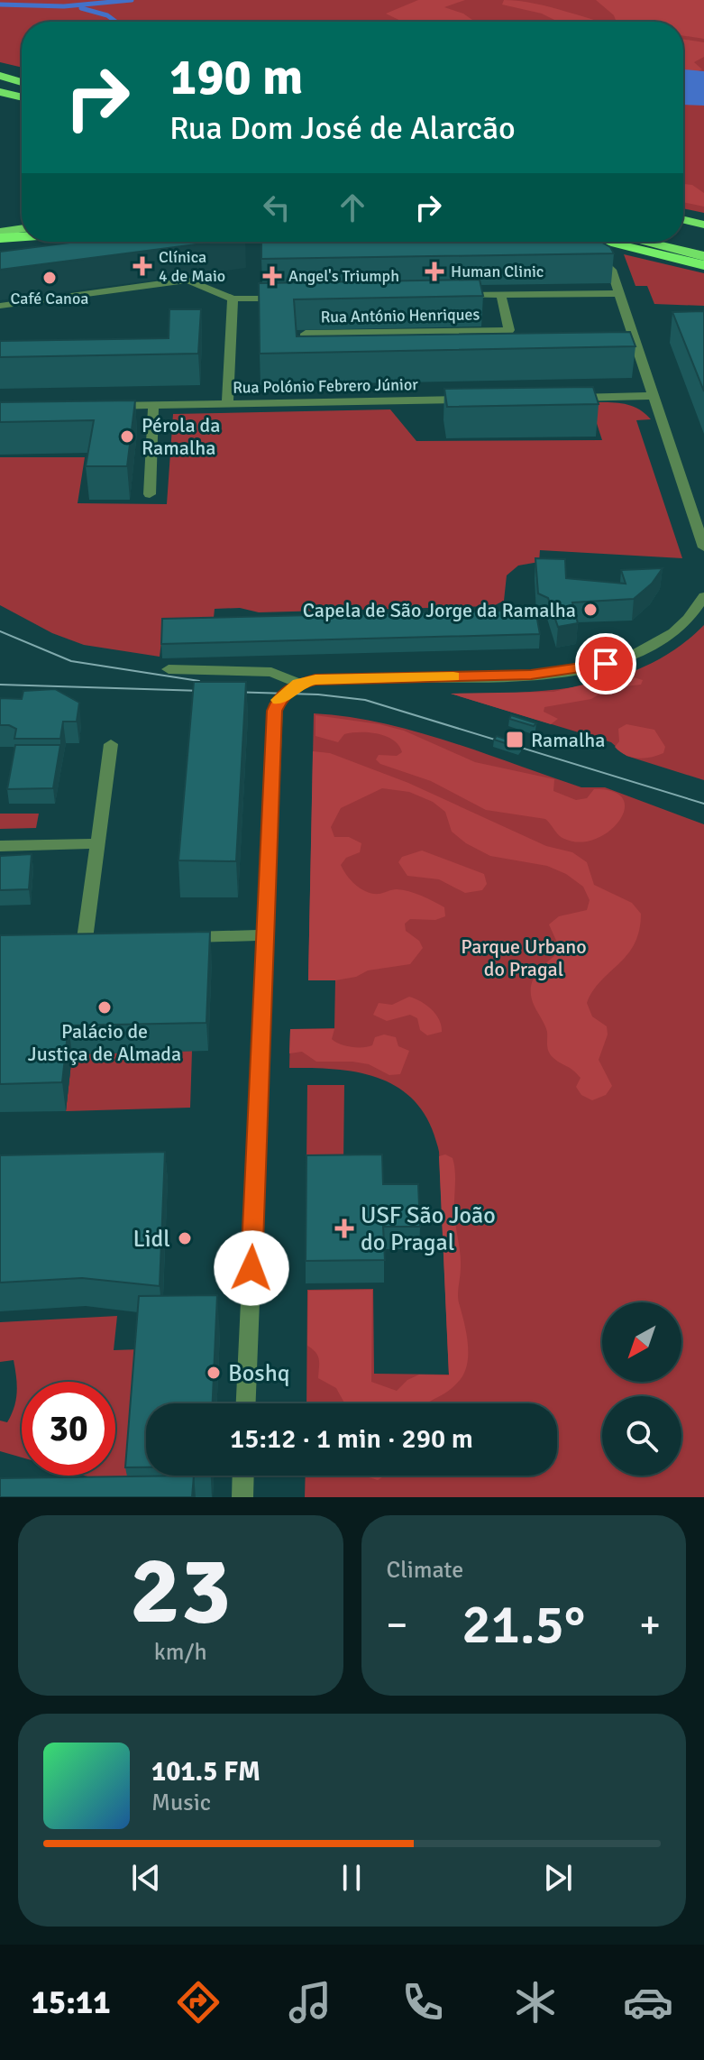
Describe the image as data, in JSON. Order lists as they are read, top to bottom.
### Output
{
  "streets": {
    "street": ["Rua António Henriques", "Rua Polónio Febrero Júnior"]
  },
  "parks": ["Parque Urbano do Pragal"],
  "places": {
    "health": [
      "Clínica 4 de Maio",
      "Human Clinic",
      "Angel's Triumph",
      "USF São João do Pragal"
    ],
    "other": [
      "Café Canoa",
      "Pérola da Ramalha",
      "Capela de São Jorge da Ramalha",
      "Palácio de Justiça de Almada",
      "Lidl",
      "Boshq"
    ],
    "transit": ["Ramalha"]
  },
  "north": "bottom left",
  "page": {
    "turn": ["190 m", "Rua Dom José de Alarcão"],
    "limit": "30",
    "trip": "15:12 · 1 min · 290 m",
    "tile": [
      ["23", "km/h"],
      "Climate"
    ],
    "heat": ["−", "21.5°", "+"],
    "song": ["101.5 FM", "Music"],
    "tabs": "15:11"
  }
}
